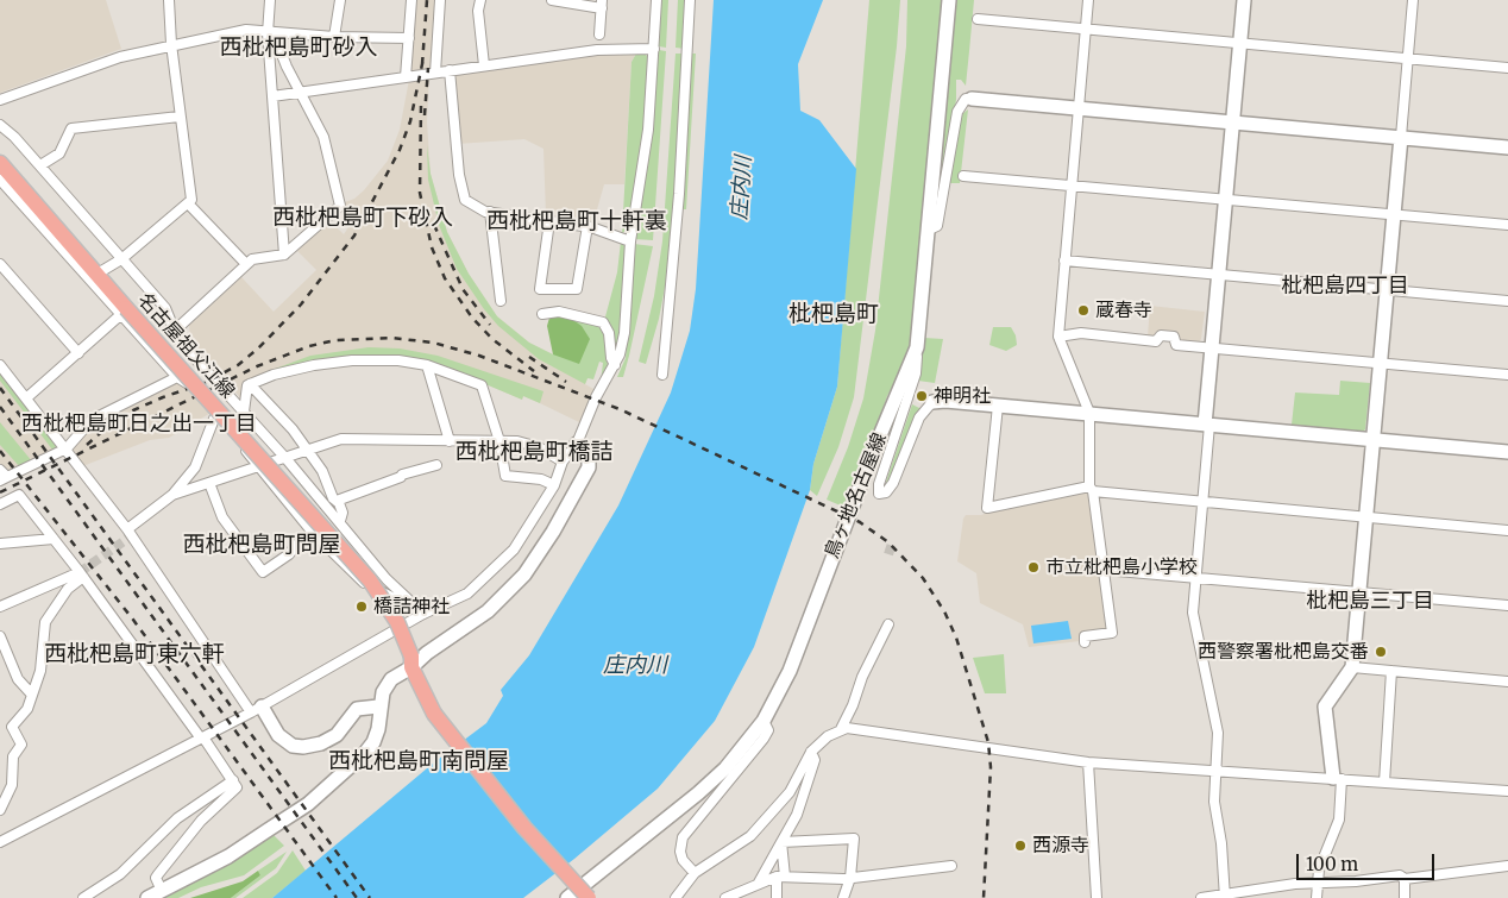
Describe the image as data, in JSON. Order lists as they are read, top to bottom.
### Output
{
  "streets": {
    "main road": ["名古屋祖父江線"],
    "street": ["鳥ヶ地名古屋線"]
  },
  "districts": [
    "西枇杷島町砂入",
    "西枇杷島町下砂入",
    "西枇杷島町十軒裏",
    "枇杷島四丁目",
    "枇杷島町",
    "西枇杷島町日之出一丁目",
    "西枇杷島町橋詰",
    "西枇杷島町問屋",
    "枇杷島三丁目",
    "西枇杷島町東六軒",
    "西枇杷島町南問屋"
  ],
  "water": ["庄内川"],
  "places": [
    "蔵春寺",
    "神明社",
    "市立枇杷島小学校",
    "橋詰神社",
    "西警察署枇杷島交番",
    "西源寺"
  ],
  "scale_bar": "100 m"
}
